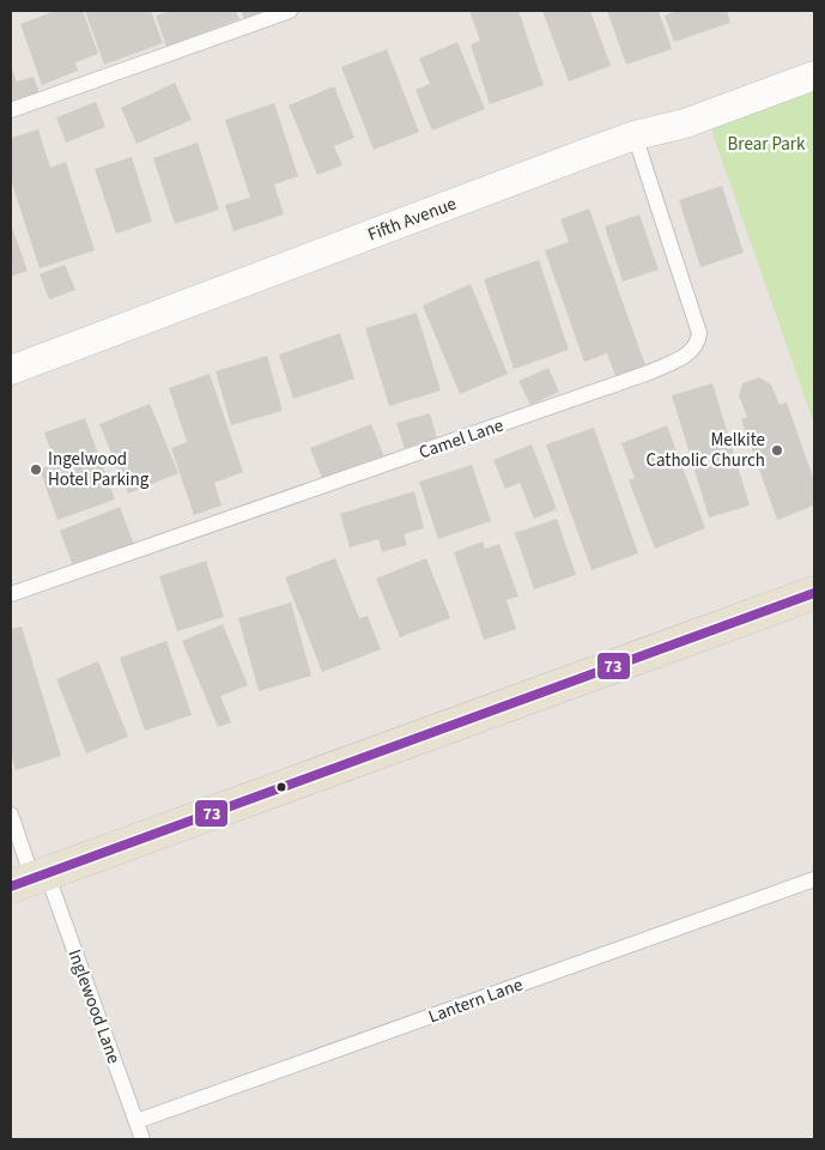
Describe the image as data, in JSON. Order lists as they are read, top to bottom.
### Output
{
  "streets": {
    "street": ["Fifth Avenue"],
    "lane": ["Camel Lane", "Lantern Lane", "Inglewood Lane"]
  },
  "crossings": [
    ["Fifth Avenue", "Camel Lane"],
    ["Lantern Lane", "Inglewood Lane"]
  ],
  "parks": ["Brear Park"],
  "places": ["Melkite Catholic Church", "Ingelwood Hotel Parking"],
  "lines": ["transit line 73"]
}
